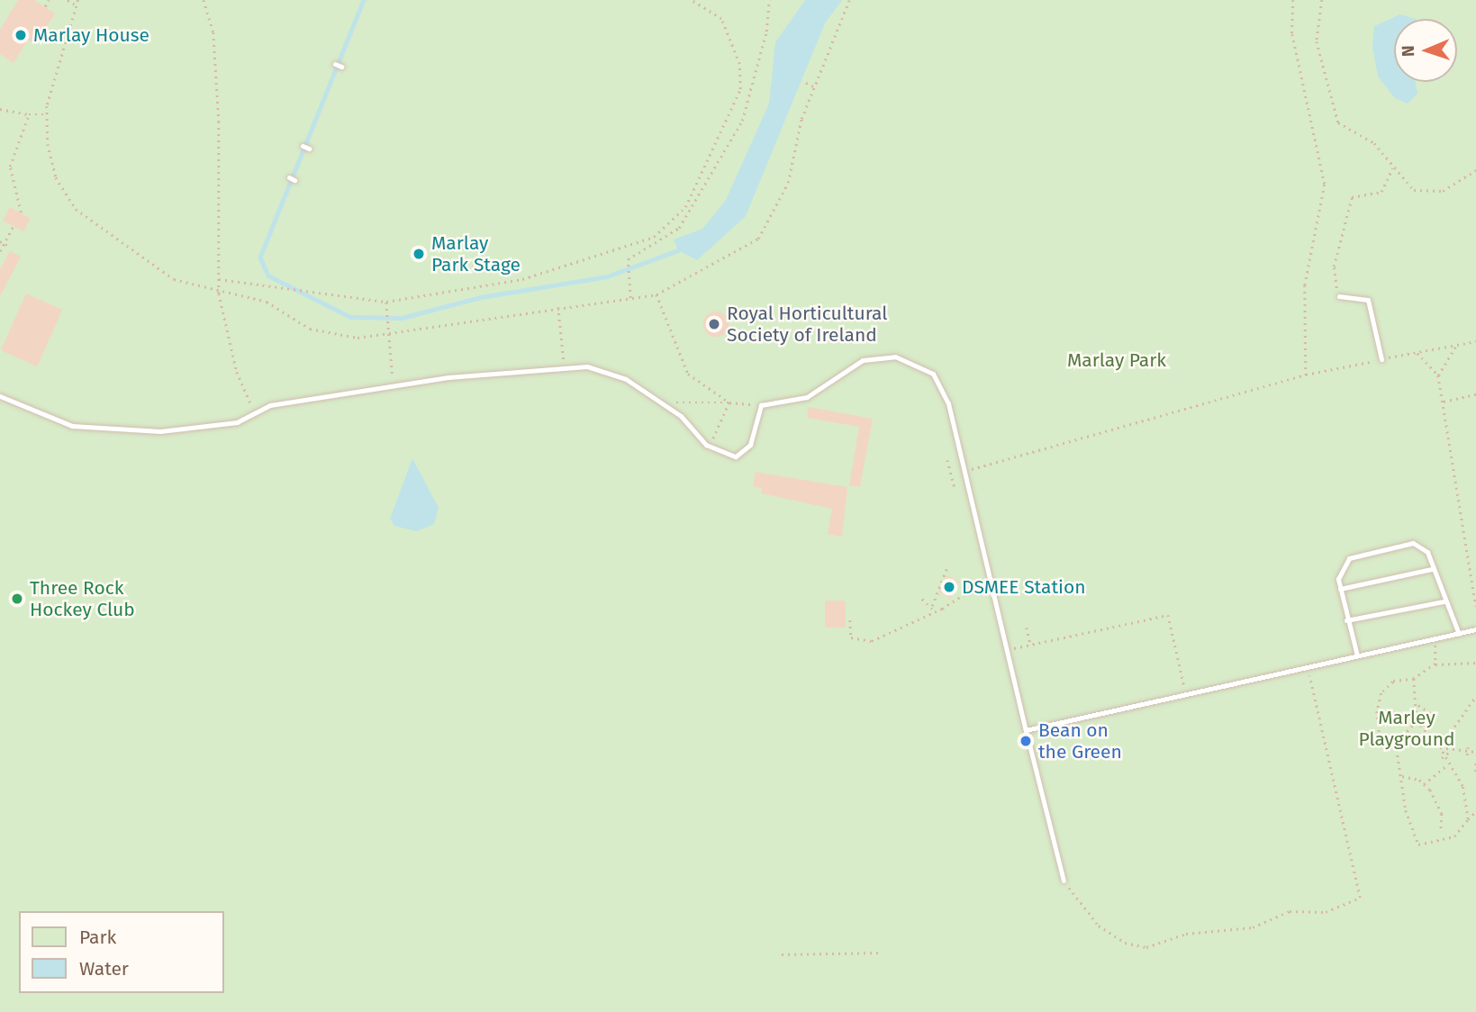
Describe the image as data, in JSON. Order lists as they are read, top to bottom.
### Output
{
  "parks": ["Marlay Park", "Marley Playground"],
  "places": [
    "Marlay House",
    "Marlay Park Stage",
    "Royal Horticultural Society of Ireland",
    "DSMEE Station",
    "Three Rock Hockey Club",
    "Bean on the Green"
  ],
  "legend": ["Park", "Water"],
  "north": "left"
}
